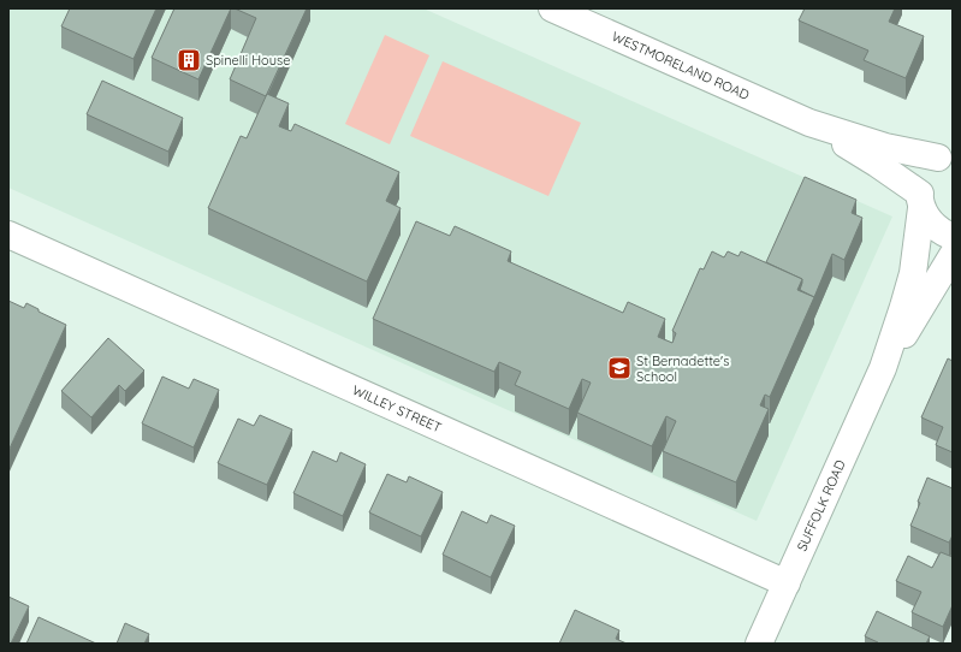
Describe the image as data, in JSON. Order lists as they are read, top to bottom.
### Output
{
  "streets": {
    "street": ["WESTMORELAND ROAD", "WILLEY STREET", "SUFFOLK ROAD"]
  },
  "crossings": [
    ["WESTMORELAND ROAD", "SUFFOLK ROAD"],
    ["WILLEY STREET", "SUFFOLK ROAD"]
  ],
  "places": {
    "building": ["Spinelli House"],
    "school or university": ["St Bernadette's School"]
  }
}
